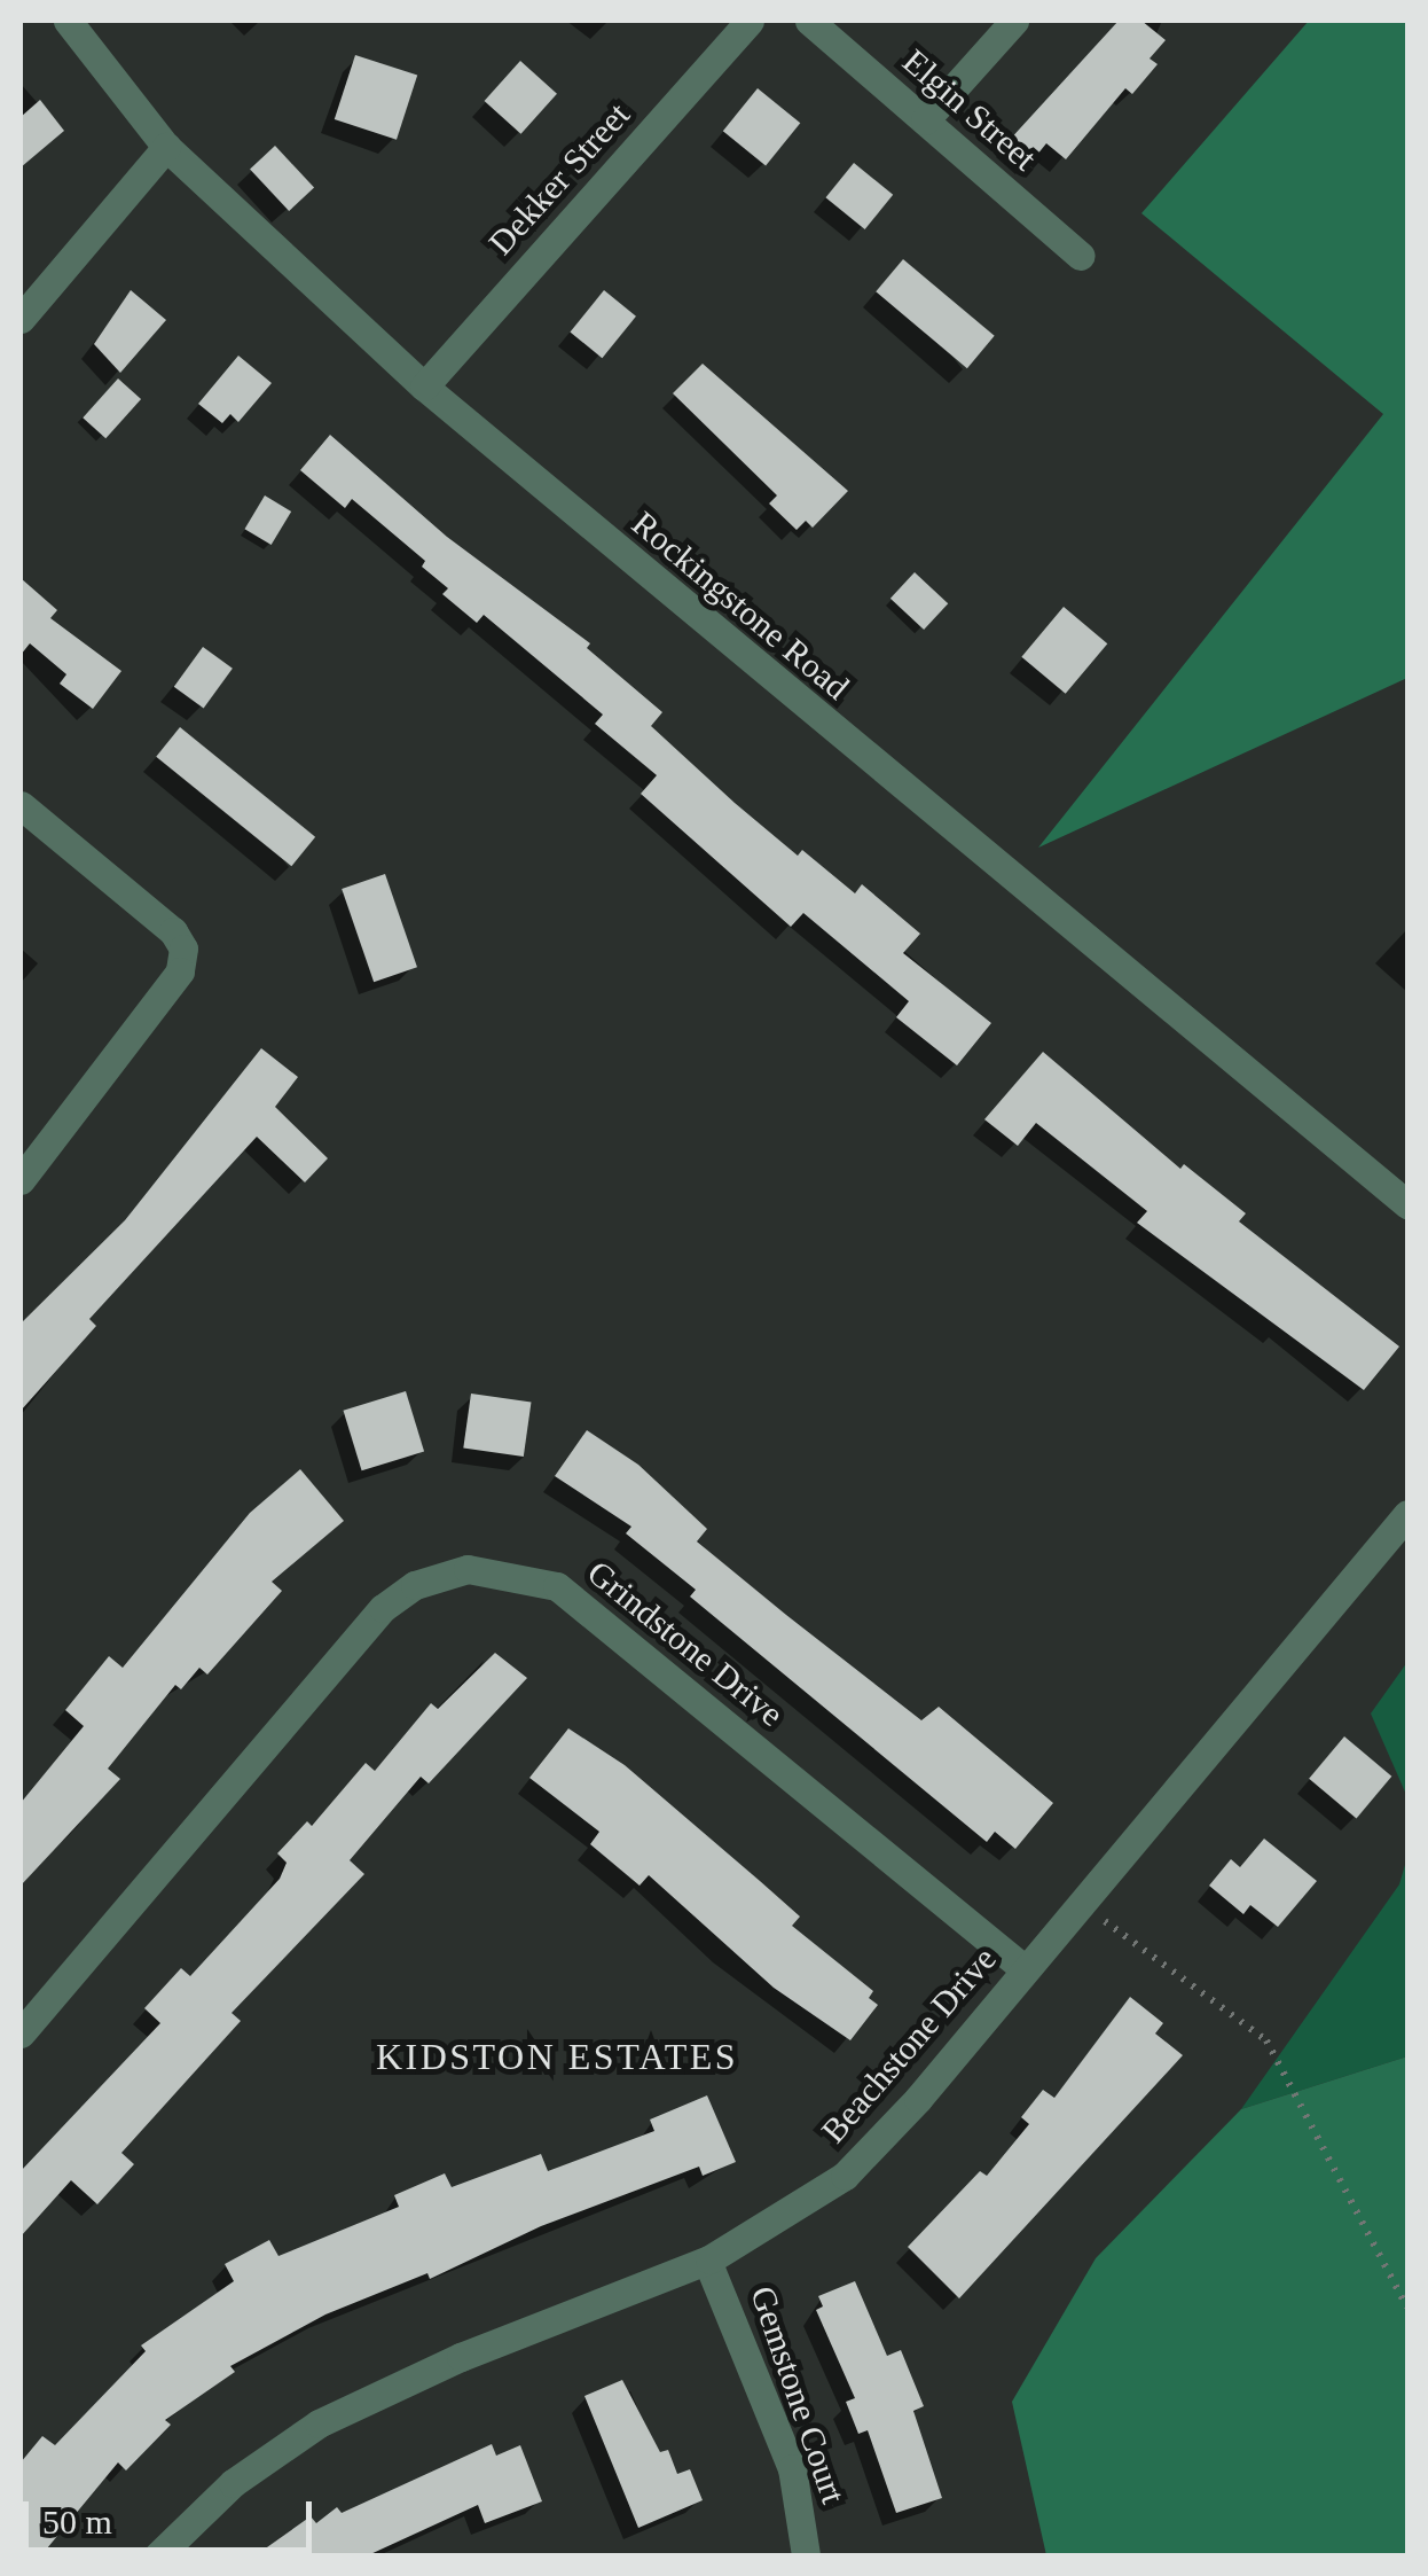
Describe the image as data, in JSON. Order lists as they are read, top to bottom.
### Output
{
  "streets": {
    "street": [
      "Elgin Street",
      "Dekker Street",
      "Rockingstone Road",
      "Grindstone Drive",
      "Beachstone Drive",
      "Gemstone Court"
    ]
  },
  "crossings": [
    ["Dekker Street", "Rockingstone Road"],
    ["Grindstone Drive", "Beachstone Drive"],
    ["Beachstone Drive", "Gemstone Court"]
  ],
  "districts": ["KIDSTON ESTATES"],
  "scale_bar": "50 m"
}
